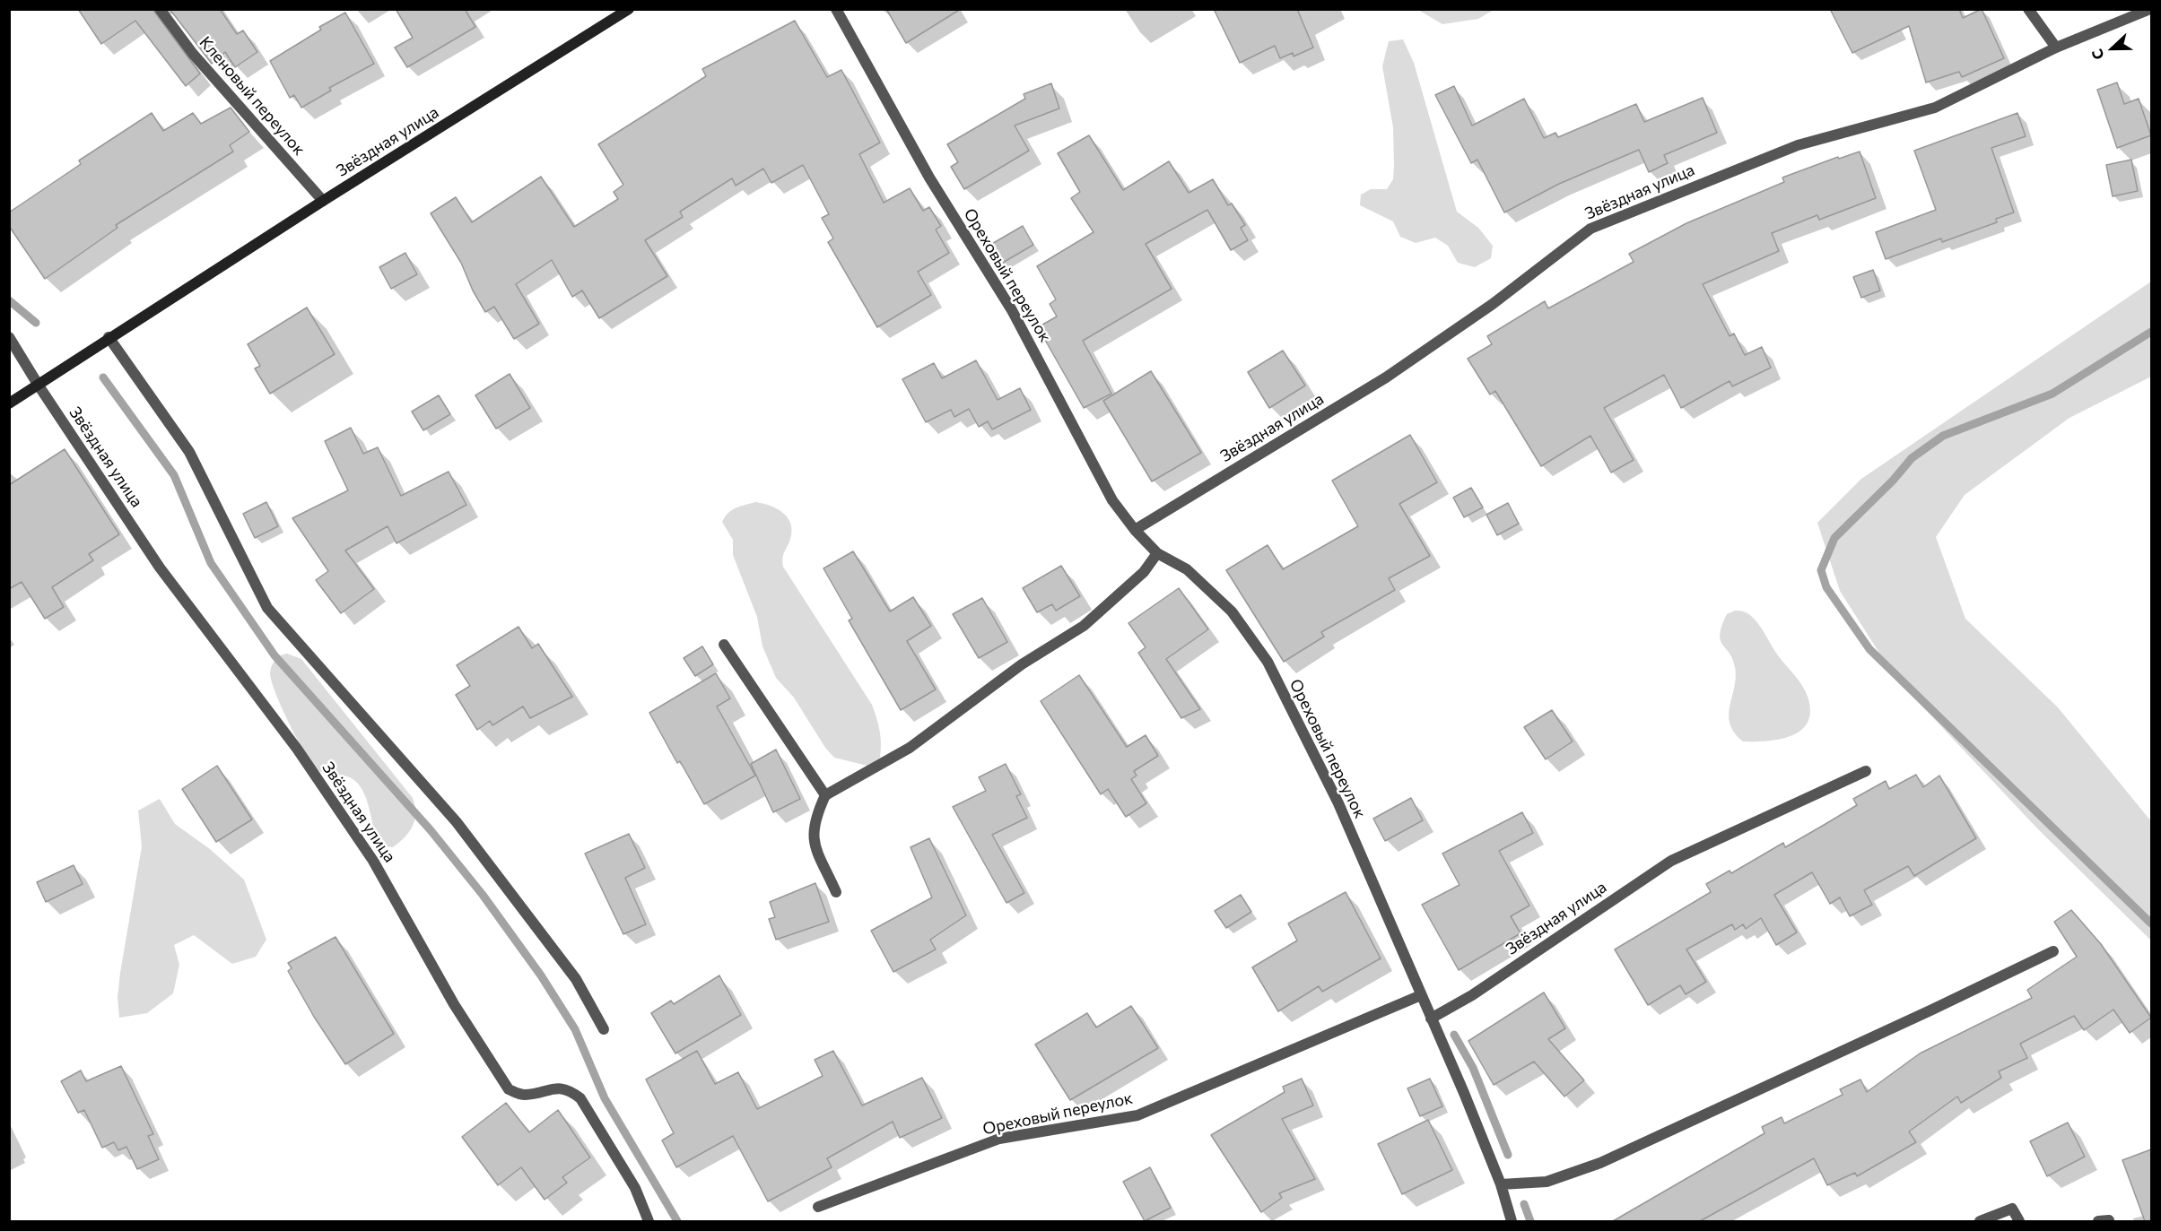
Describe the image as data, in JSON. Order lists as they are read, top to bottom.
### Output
{
  "streets": {
    "street": ["Кленовый переулок", "Звёздная улица", "Ореховый переулок"]
  },
  "crossings": [
    ["Кленовый переулок", "Звёздная улица"],
    ["Звёздная улица", "Ореховый переулок"]
  ],
  "north": "left"
}
